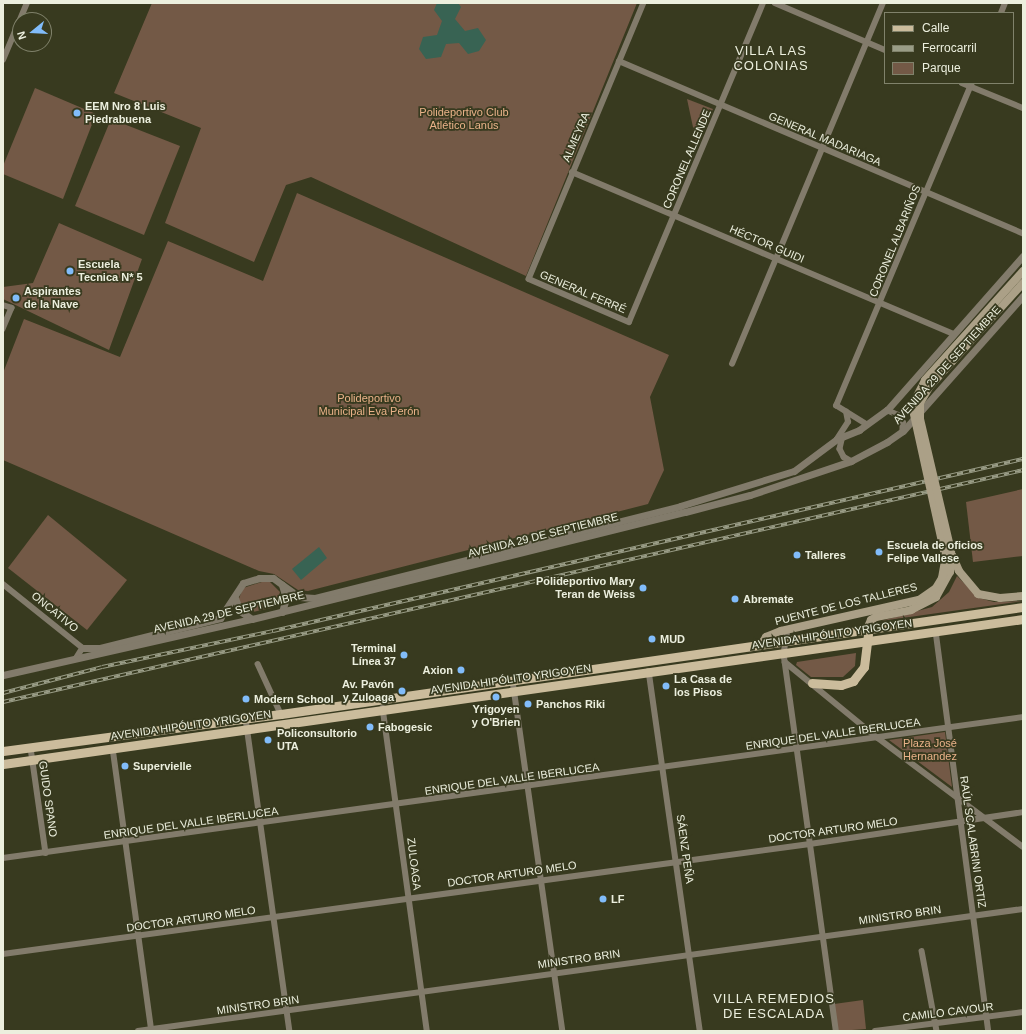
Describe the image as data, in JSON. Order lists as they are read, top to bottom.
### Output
{
  "streets": {
    "main road": ["PUENTE DE LOS TALLERES", "AVENIDA HIPÓLITO YRIGOYEN"],
    "street": [
      "ALMEYRA",
      "GENERAL MADARIAGA",
      "CORONEL ALLENDE",
      "CORONEL ALBARIÑOS",
      "HÉCTOR GUIDI",
      "GENERAL FERRÉ",
      "AVENIDA 29 DE SEPTIEMBRE",
      "ONCATIVO",
      "ENRIQUE DEL VALLE IBERLUCEA",
      "GUIDO SPANO",
      "DOCTOR ARTURO MELO",
      "RAÚL SCALABRINI ORTIZ",
      "SÁENZ PEÑA",
      "ZULOAGA",
      "MINISTRO BRIN",
      "CAMILO CAVOUR"
    ]
  },
  "crossings": [
    ["ALMEYRA", "GENERAL MADARIAGA"],
    ["ALMEYRA", "HÉCTOR GUIDI"],
    ["ALMEYRA", "GENERAL FERRÉ"],
    ["GENERAL MADARIAGA", "CORONEL ALLENDE"],
    ["GENERAL MADARIAGA", "CORONEL ALBARIÑOS"],
    ["CORONEL ALLENDE", "HÉCTOR GUIDI"],
    ["CORONEL ALLENDE", "GENERAL FERRÉ"],
    ["CORONEL ALBARIÑOS", "HÉCTOR GUIDI"],
    ["HÉCTOR GUIDI", "AVENIDA 29 DE SEPTIEMBRE"],
    ["AVENIDA 29 DE SEPTIEMBRE", "ONCATIVO"],
    ["PUENTE DE LOS TALLERES", "AVENIDA HIPÓLITO YRIGOYEN"],
    ["AVENIDA HIPÓLITO YRIGOYEN", "GUIDO SPANO"],
    ["AVENIDA HIPÓLITO YRIGOYEN", "RAÚL SCALABRINI ORTIZ"],
    ["AVENIDA HIPÓLITO YRIGOYEN", "SÁENZ PEÑA"],
    ["AVENIDA HIPÓLITO YRIGOYEN", "ZULOAGA"],
    ["ENRIQUE DEL VALLE IBERLUCEA", "GUIDO SPANO"],
    ["ENRIQUE DEL VALLE IBERLUCEA", "RAÚL SCALABRINI ORTIZ"],
    ["ENRIQUE DEL VALLE IBERLUCEA", "SÁENZ PEÑA"],
    ["ENRIQUE DEL VALLE IBERLUCEA", "ZULOAGA"],
    ["DOCTOR ARTURO MELO", "RAÚL SCALABRINI ORTIZ"],
    ["DOCTOR ARTURO MELO", "SÁENZ PEÑA"],
    ["DOCTOR ARTURO MELO", "ZULOAGA"],
    ["RAÚL SCALABRINI ORTIZ", "MINISTRO BRIN"],
    ["RAÚL SCALABRINI ORTIZ", "CAMILO CAVOUR"],
    ["SÁENZ PEÑA", "MINISTRO BRIN"],
    ["ZULOAGA", "MINISTRO BRIN"]
  ],
  "districts": ["VILLA LAS COLONIAS", "VILLA REMEDIOS DE ESCALADA"],
  "parks": ["Polideportivo Club Atlético Lanús", "Polideportivo Municipal Eva Perón", "Plaza José Hernandez"],
  "places": [
    "EEM Nro 8 Luis Piedrabuena",
    "Escuela Tecnica N* 5",
    "Aspirantes de la Nave",
    "Escuela de oficios Felipe Vallese",
    "Talleres",
    "Polideportivo Mary Teran de Weiss",
    "Abremate",
    "MUD",
    "Terminal Línea 37",
    "Axion",
    "La Casa de los Pisos",
    "Av. Pavón y Zuloaga",
    "Yrigoyen y O'Brien",
    "Modern School",
    "Panchos Riki",
    "Fabogesic",
    "Policonsultorio UTA",
    "Supervielle",
    "LF"
  ],
  "legend": ["Calle", "Ferrocarril", "Parque"],
  "north": "left"
}
